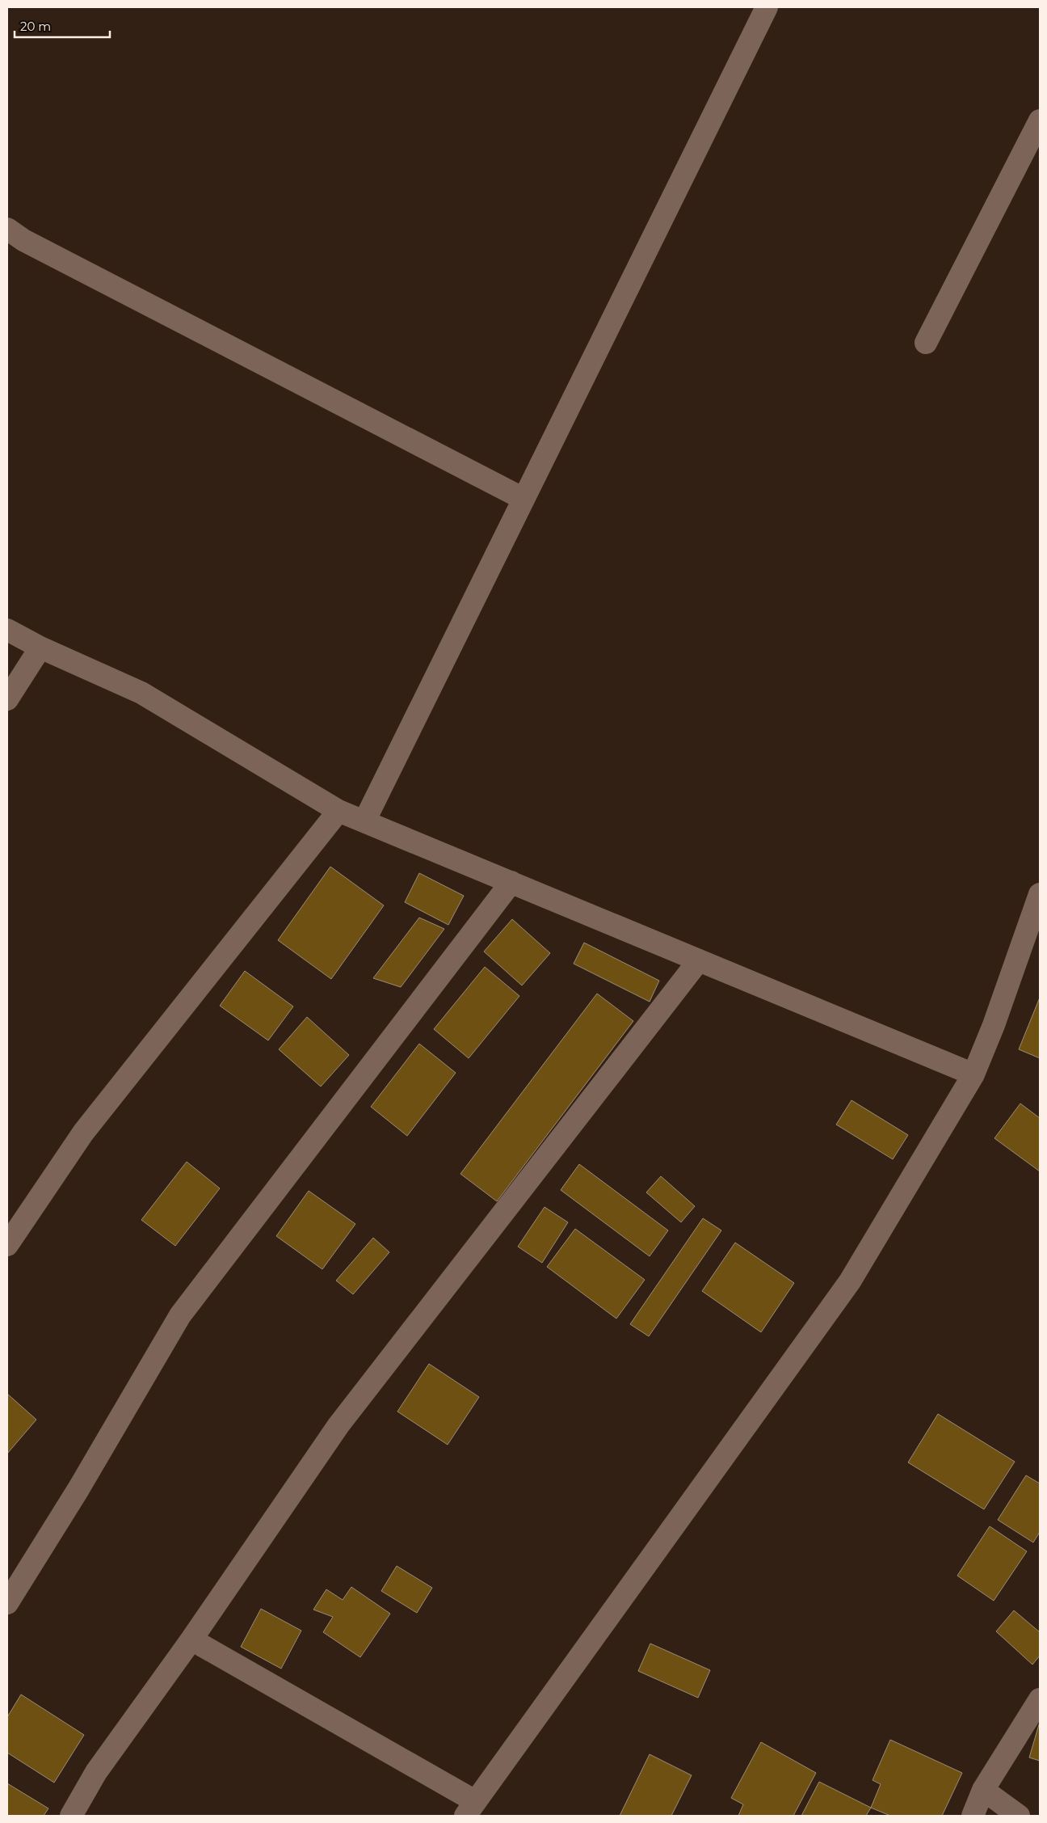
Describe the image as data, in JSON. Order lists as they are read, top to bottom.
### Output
{
  "scale_bar": "20 m"
}
